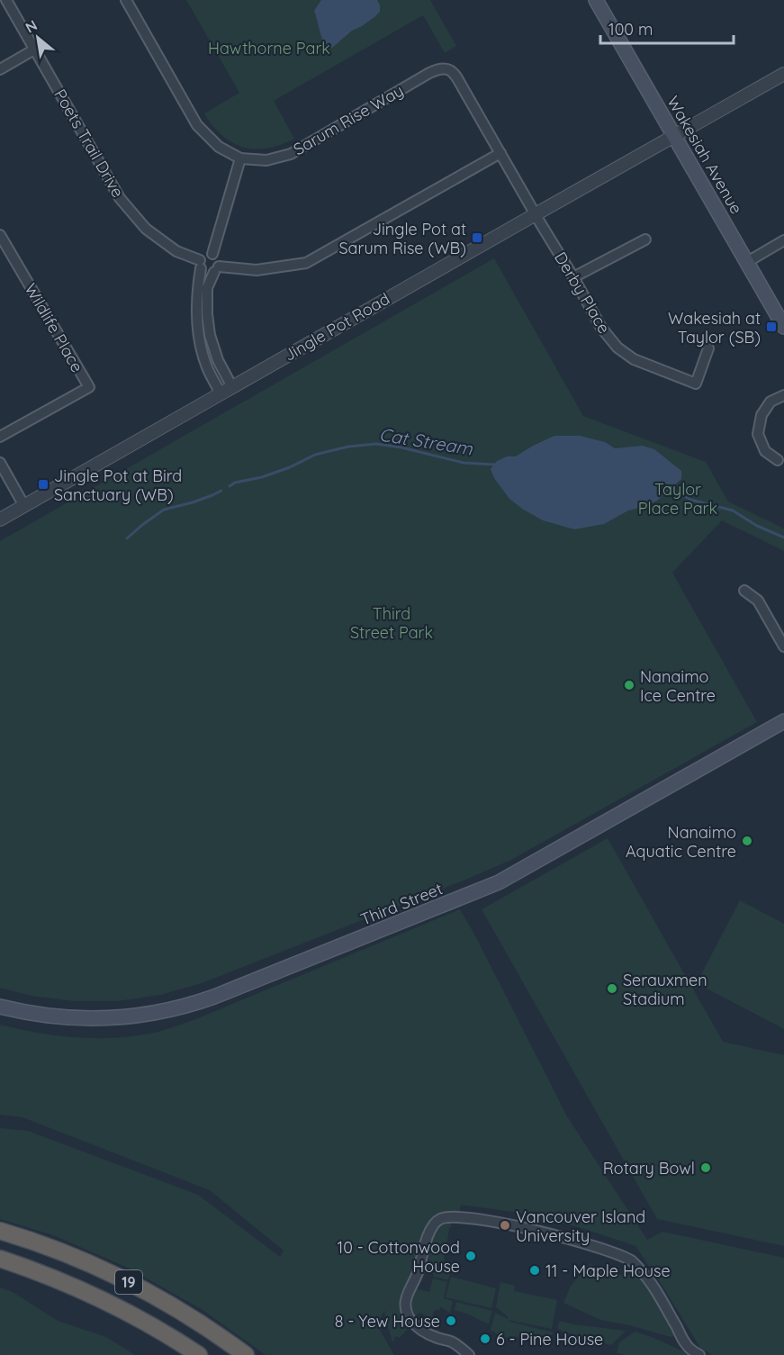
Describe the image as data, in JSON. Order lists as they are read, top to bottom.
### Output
{
  "streets": {
    "highway": ["19"],
    "main road": ["Wakesiah Avenue", "Third Street"],
    "street": [
      "Sarum Rise Way",
      "Poets Trail Drive",
      "Derby Place",
      "Jingle Pot Road",
      "Wildlife Place"
    ]
  },
  "crossings": [
    ["Sarum Rise Way", "Derby Place"],
    ["Sarum Rise Way", "Jingle Pot Road"],
    ["Wakesiah Avenue", "Jingle Pot Road"],
    ["Derby Place", "Jingle Pot Road"]
  ],
  "water": ["Cat Stream"],
  "parks": ["Hawthorne Park", "Taylor Place Park", "Third Street Park"],
  "places": {
    "transit": ["Jingle Pot at Sarum Rise (WB)", "Wakesiah at Taylor (SB)", "Jingle Pot at Bird Sanctuary (WB)"],
    "other": [
      "Nanaimo Ice Centre",
      "Nanaimo Aquatic Centre",
      "Serauxmen Stadium",
      "Rotary Bowl",
      "Vancouver Island University",
      "10 - Cottonwood House",
      "11 - Maple House",
      "8 - Yew House",
      "6 - Pine House"
    ]
  },
  "scale_bar": "100 m",
  "north": "top left"
}
